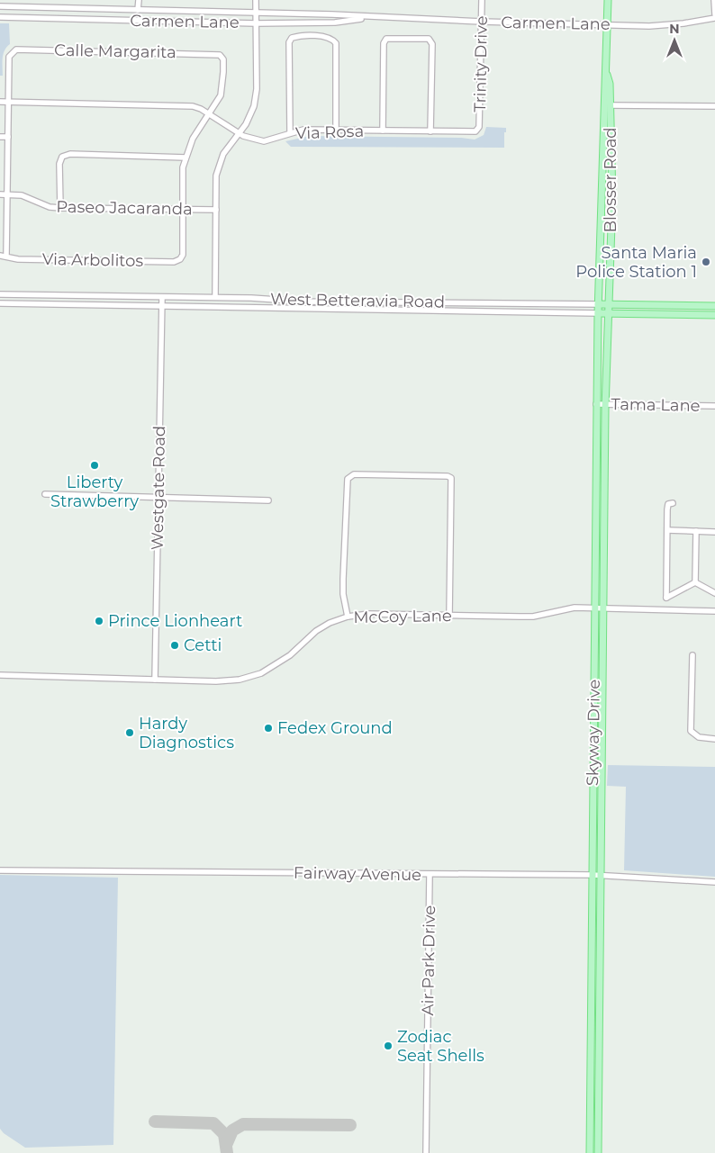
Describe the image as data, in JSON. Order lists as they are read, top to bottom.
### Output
{
  "streets": {
    "main road": ["Blosser Road", "West Betteravia Road", "Skyway Drive"],
    "street": [
      "Carmen Lane",
      "Calle Margarita",
      "Trinity Drive",
      "Via Rosa",
      "Paseo Jacaranda",
      "Via Arbolitos",
      "Tama Lane",
      "Westgate Road",
      "McCoy Lane",
      "Fairway Avenue",
      "Air Park Drive"
    ]
  },
  "crossings": [
    ["Carmen Lane", "Trinity Drive"],
    ["Carmen Lane", "Blosser Road"],
    ["Calle Margarita", "Via Rosa"],
    ["Trinity Drive", "Via Rosa"],
    ["Blosser Road", "West Betteravia Road"],
    ["Blosser Road", "Skyway Drive"],
    ["Paseo Jacaranda", "Via Arbolitos"],
    ["West Betteravia Road", "Westgate Road"],
    ["West Betteravia Road", "Skyway Drive"],
    ["Tama Lane", "Skyway Drive"],
    ["Westgate Road", "McCoy Lane"],
    ["McCoy Lane", "Skyway Drive"],
    ["Skyway Drive", "Fairway Avenue"],
    ["Fairway Avenue", "Air Park Drive"]
  ],
  "places": [
    "Santa Maria Police Station 1",
    "Liberty Strawberry",
    "Prince Lionheart",
    "Cetti",
    "Fedex Ground",
    "Hardy Diagnostics",
    "Zodiac Seat Shells"
  ],
  "north": "top"
}
